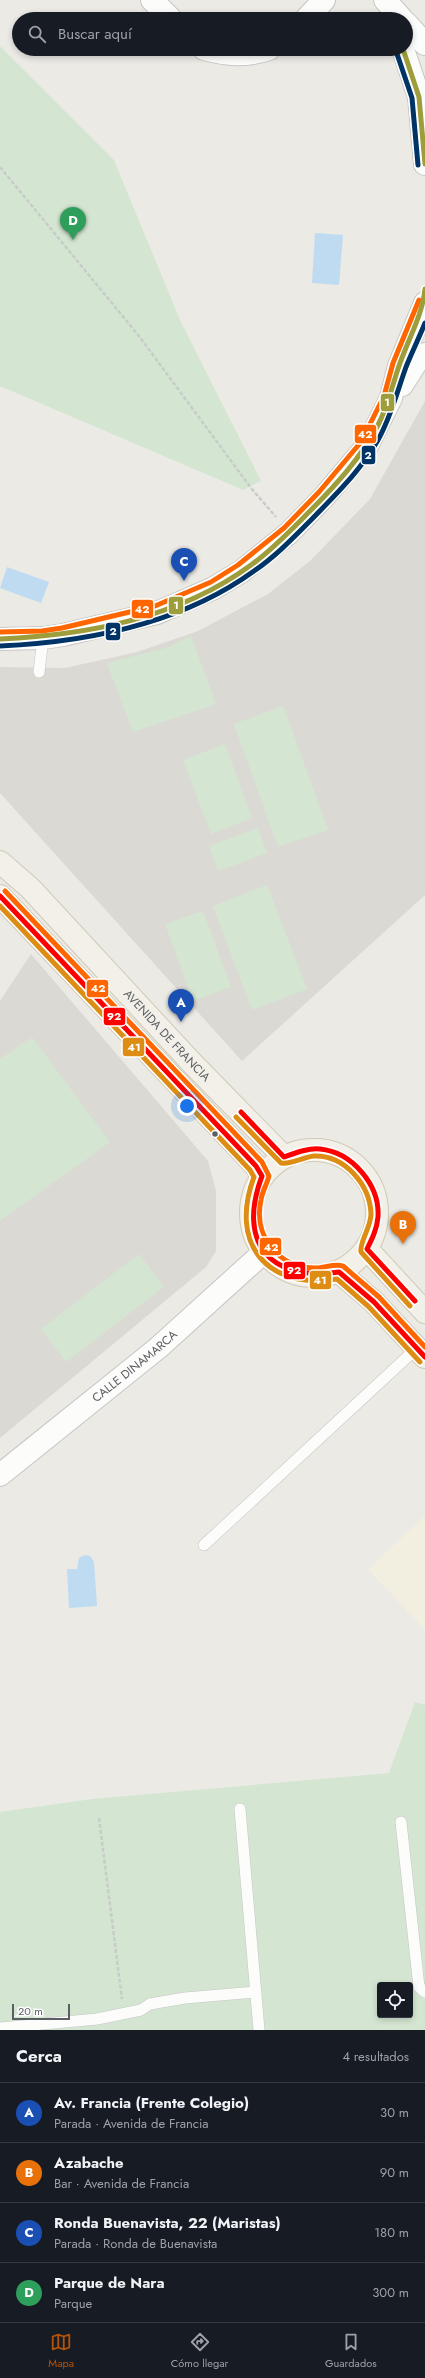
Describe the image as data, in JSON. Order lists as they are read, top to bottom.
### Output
{
  "streets": {
    "main road": ["AVENIDA DE FRANCIA"],
    "street": ["CALLE DINAMARCA"]
  },
  "crossings": [
    ["AVENIDA DE FRANCIA", "CALLE DINAMARCA"]
  ],
  "lines": [
    "transit line 1",
    "transit line 2",
    "transit line 42",
    "transit line 92",
    "transit line 41"
  ],
  "scale_bar": "20 m",
  "page": {
    "search": "Buscar aquí",
    "pins": [
      "D",
      "C",
      "A",
      "B"
    ],
    "scale": "20 m",
    "heading": ["Cerca", "4 resultados"],
    "list": [
      {
        "mark": "A",
        "name": "Av. Francia (Frente Colegio)",
        "note": "Parada · Avenida de Francia",
        "value": "30 m"
      },
      {
        "mark": "B",
        "name": "Azabache",
        "note": "Bar · Avenida de Francia",
        "value": "90 m"
      },
      {
        "mark": "C",
        "name": "Ronda Buenavista, 22 (Maristas)",
        "note": "Parada · Ronda de Buenavista",
        "value": "180 m"
      },
      {
        "mark": "D",
        "name": "Parque de Nara",
        "note": "Parque",
        "value": "300 m"
      }
    ],
    "nav": ["Mapa", "Cómo llegar", "Guardados"]
  }
}
